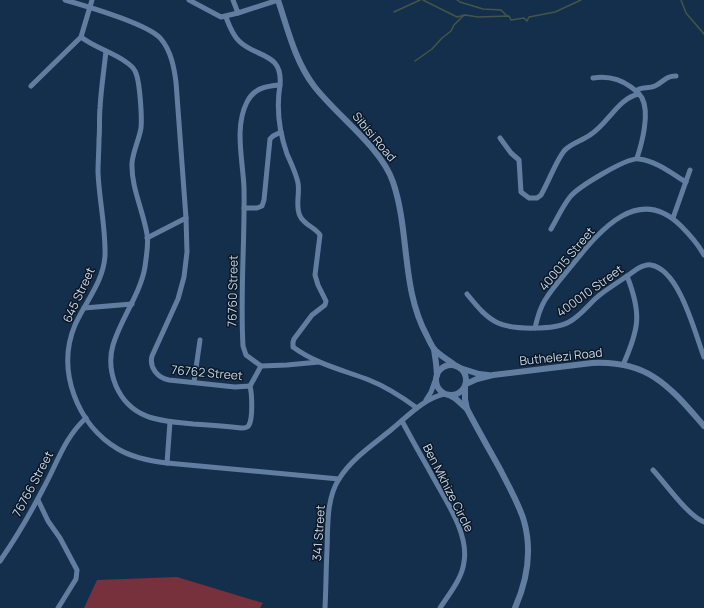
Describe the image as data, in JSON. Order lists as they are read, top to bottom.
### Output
{
  "streets": {
    "street": [
      "Sibisi Road",
      "400015 Street",
      "76760 Street",
      "400010 Street",
      "645 Street",
      "Buthelezi Road",
      "76762 Street",
      "76766 Street",
      "Ben Mkhize Circle",
      "341 Street"
    ]
  },
  "crossings": [
    ["Sibisi Road", "Buthelezi Road"],
    ["Sibisi Road", "341 Street"],
    ["400015 Street", "400010 Street"],
    ["645 Street", "76762 Street"],
    ["645 Street", "76766 Street"],
    ["645 Street", "341 Street"],
    ["Buthelezi Road", "341 Street"],
    ["Ben Mkhize Circle", "341 Street"]
  ]
}
